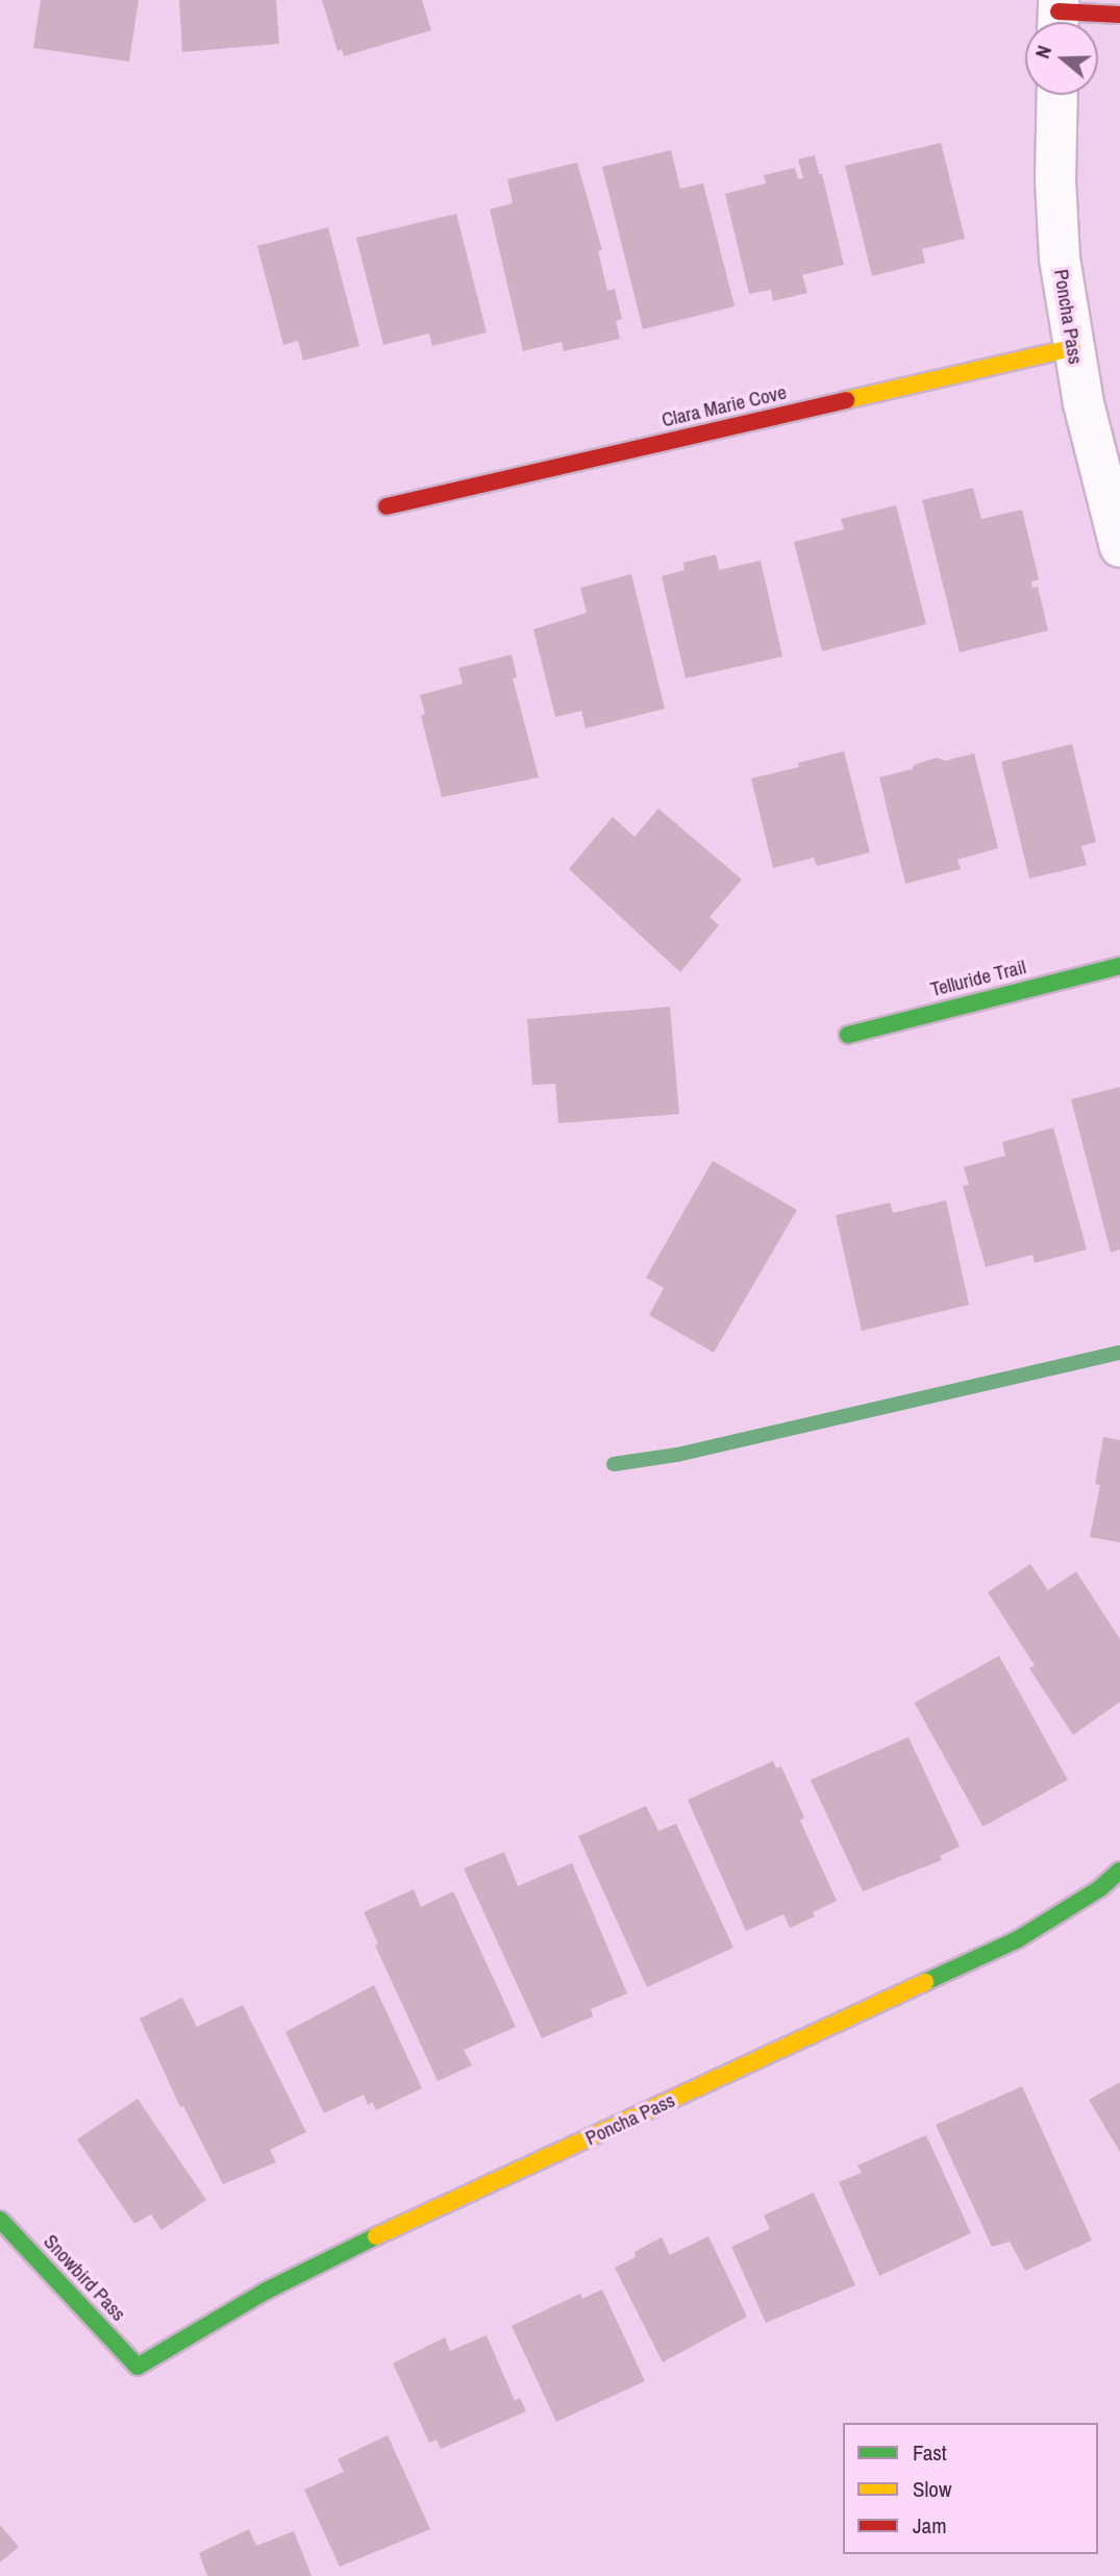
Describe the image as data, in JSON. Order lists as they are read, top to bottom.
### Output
{
  "streets": {
    "street": [
      "Poncha Pass",
      "Clara Marie Cove",
      "Telluride Trail",
      "Snowbird Pass"
    ]
  },
  "crossings": [
    ["Poncha Pass", "Clara Marie Cove"],
    ["Poncha Pass", "Snowbird Pass"]
  ],
  "legend": ["Fast", "Slow", "Jam"],
  "north": "left"
}
